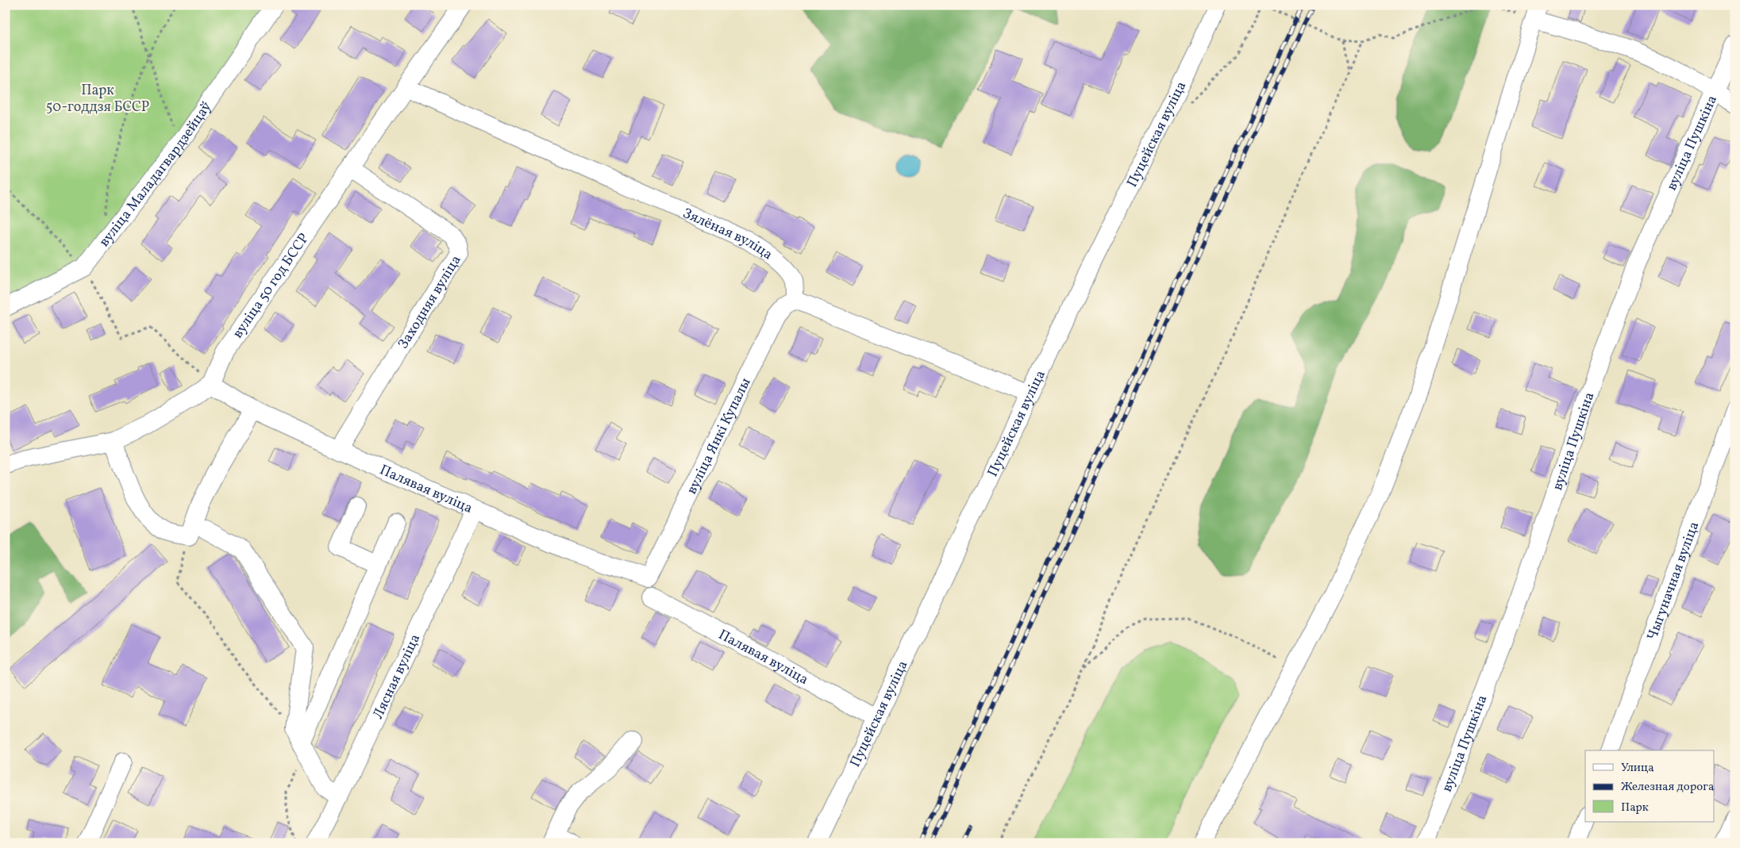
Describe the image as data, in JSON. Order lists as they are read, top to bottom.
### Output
{
  "streets": {
    "street": [
      "Пуцейская вуліца",
      "вуліца Пушкіна",
      "вуліца Маладагвардзейцаў",
      "Зялёная вуліца",
      "вуліца 50 год БССР",
      "Заходняя вуліца",
      "вуліца Янкі Купалы",
      "Палявая вуліца",
      "Чыгуначная вуліца",
      "Лясная вуліца"
    ]
  },
  "crossings": [
    ["Пуцейская вуліца", "Палявая вуліца"],
    ["Зялёная вуліца", "вуліца 50 год БССР"],
    ["Зялёная вуліца", "вуліца Янкі Купалы"],
    ["вуліца 50 год БССР", "Заходняя вуліца"],
    ["вуліца 50 год БССР", "Палявая вуліца"],
    ["Заходняя вуліца", "Палявая вуліца"],
    ["вуліца Янкі Купалы", "Палявая вуліца"],
    ["Палявая вуліца", "Лясная вуліца"]
  ],
  "parks": ["Парк 50-годдзя БССР"],
  "legend": ["Улица", "Железная дорога", "Парк"]
}
